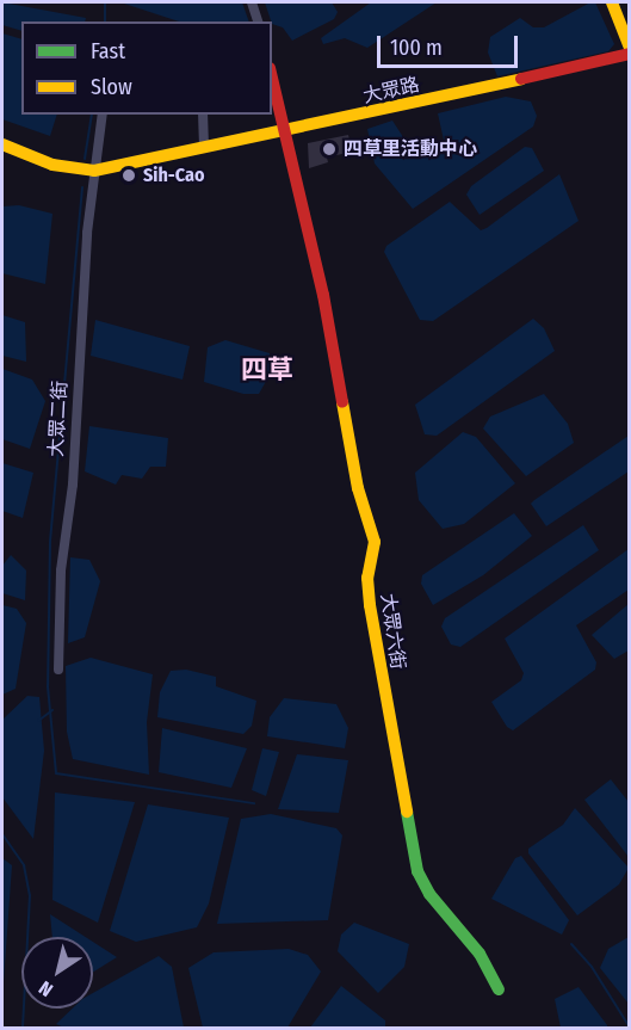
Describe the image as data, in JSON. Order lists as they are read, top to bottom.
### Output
{
  "streets": {
    "street": ["大眾路", "大眾二街", "大眾六街"]
  },
  "crossings": [
    ["大眾路", "大眾二街"],
    ["大眾路", "大眾六街"]
  ],
  "districts": ["四草"],
  "places": ["四草里活動中心", "Sih-Cao"],
  "legend": ["Fast", "Slow"],
  "scale_bar": "100 m",
  "north": "bottom left"
}
